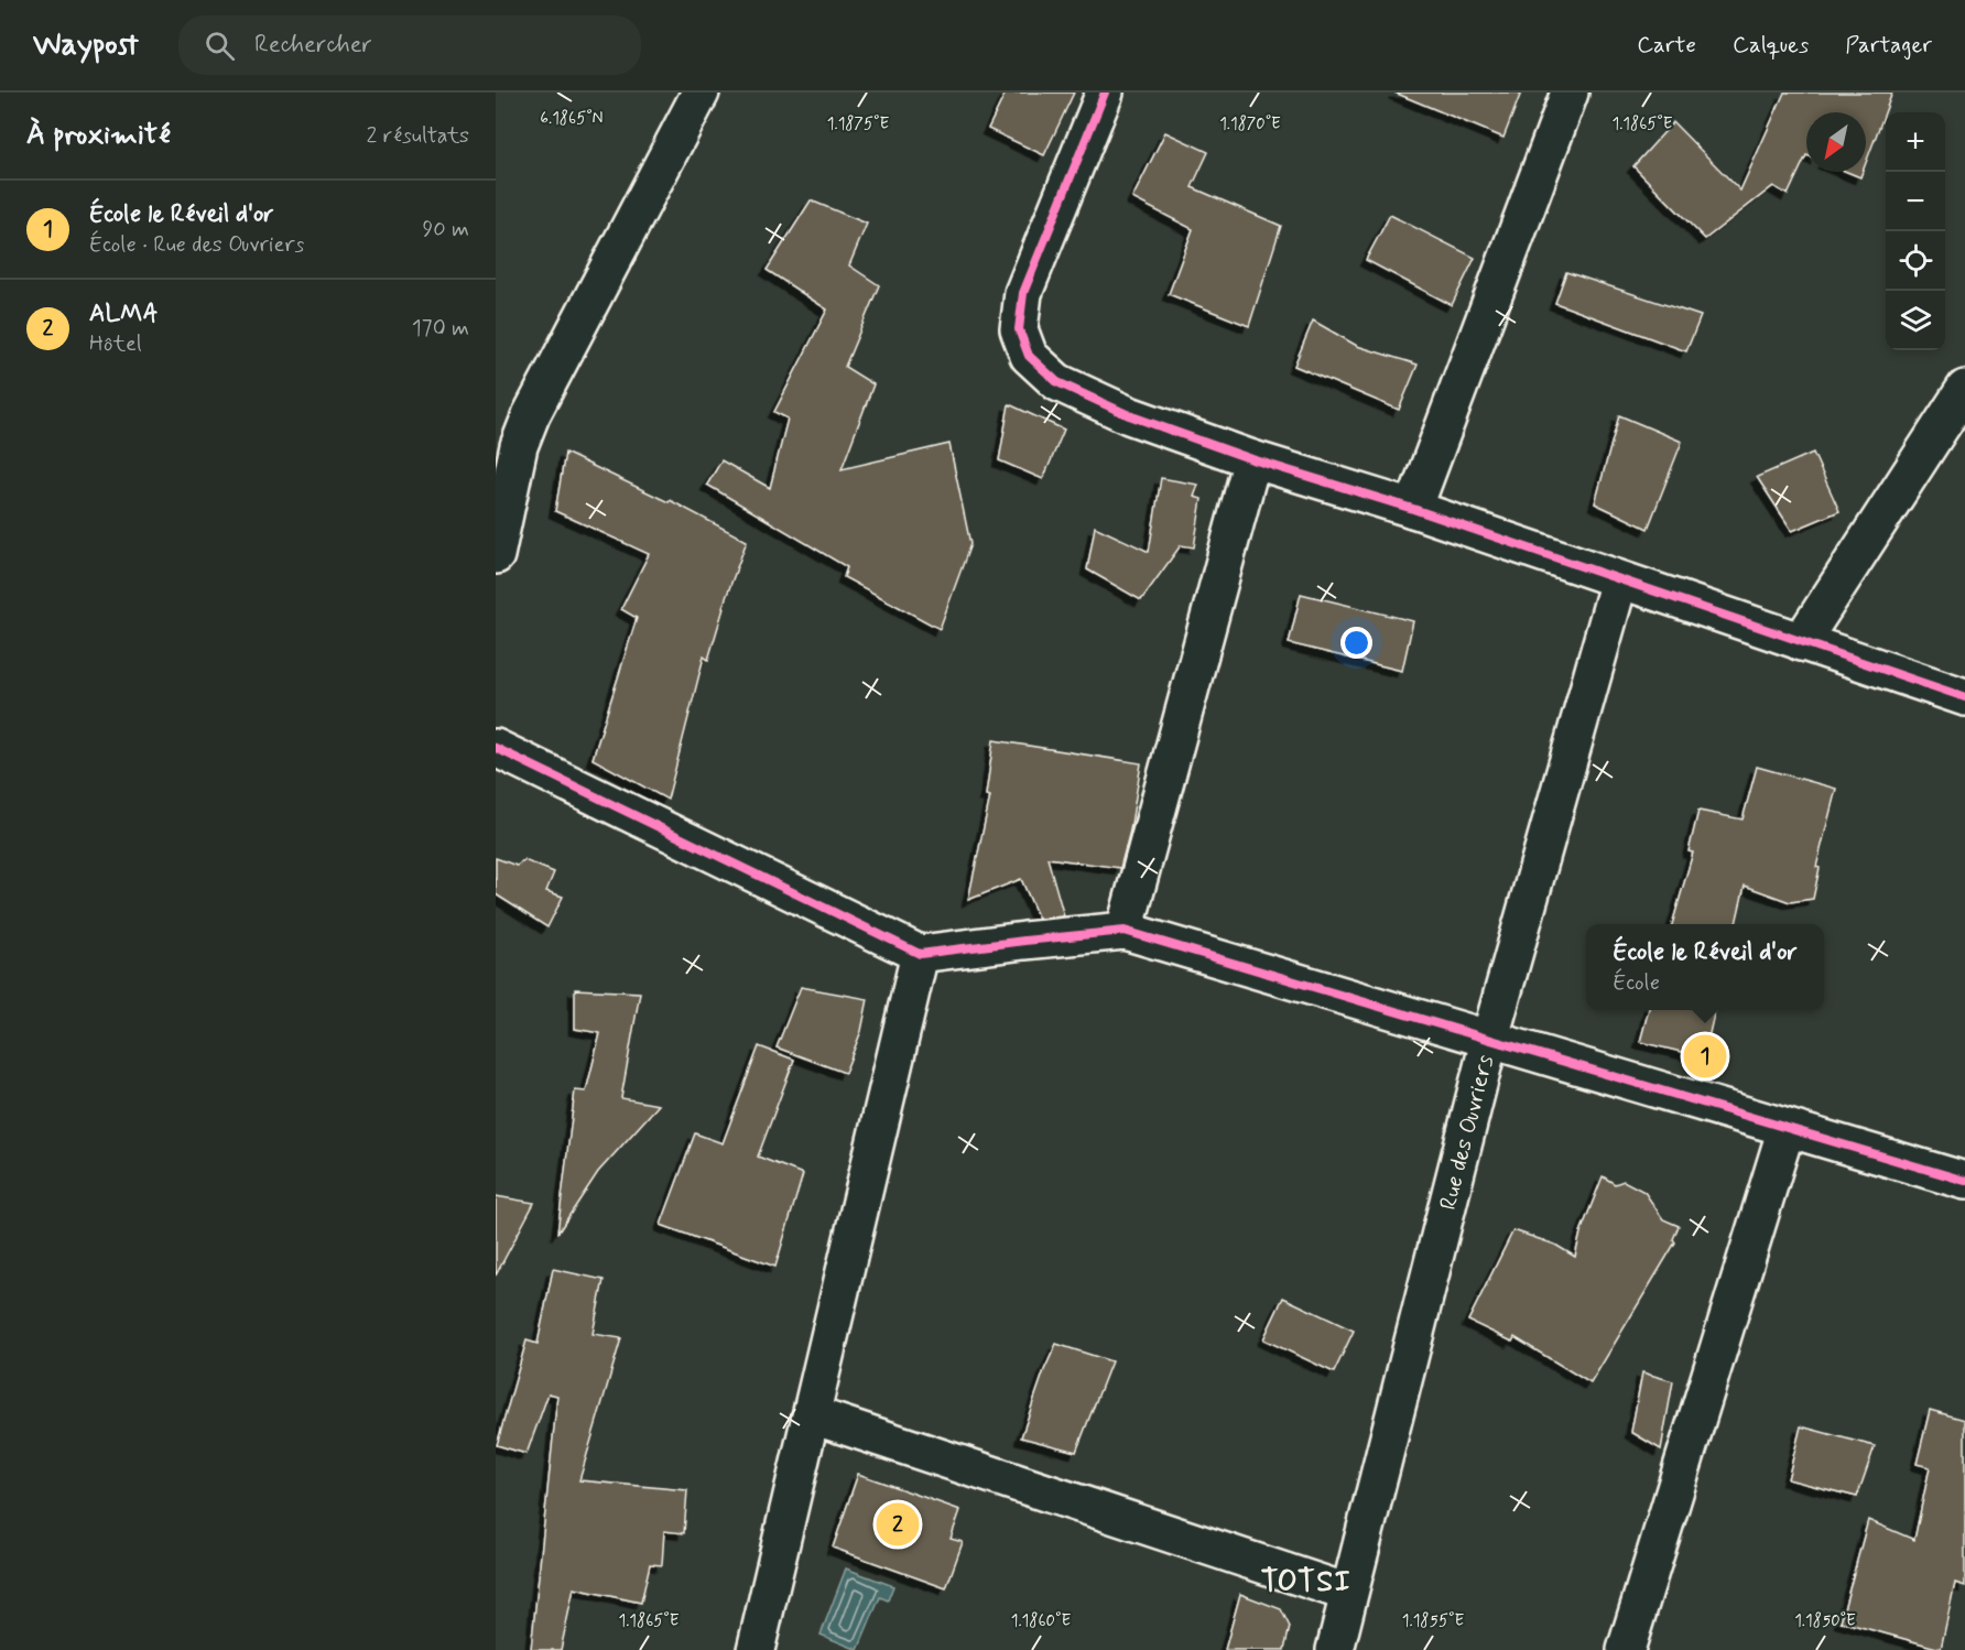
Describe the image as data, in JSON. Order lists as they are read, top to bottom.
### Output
{
  "streets": {
    "street": ["Rue des Ouvriers"]
  },
  "districts": ["TOTSI"],
  "north": "bottom left",
  "page": {
    "header": "Waypost",
    "search": "Rechercher",
    "nav": ["Carte", "Calques", "Partager"],
    "heading": ["À proximité", "2 résultats"],
    "map_buttons": ["+", "−"],
    "list": [
      {
        "mark": "1",
        "name": "École le Réveil d'or",
        "note": "École · Rue des Ouvriers",
        "value": "90 m"
      },
      {
        "mark": "2",
        "name": "ALMA",
        "note": "Hôtel",
        "value": "170 m"
      }
    ],
    "popup": ["École le Réveil d'or", "École"],
    "pins": ["1", "2"]
  },
  "coordinates": [
    "6.1865°N",
    "1.1875°E",
    "1.1870°E",
    "1.1865°E",
    "1.1860°E",
    "1.1855°E",
    "1.1850°E"
  ]
}
